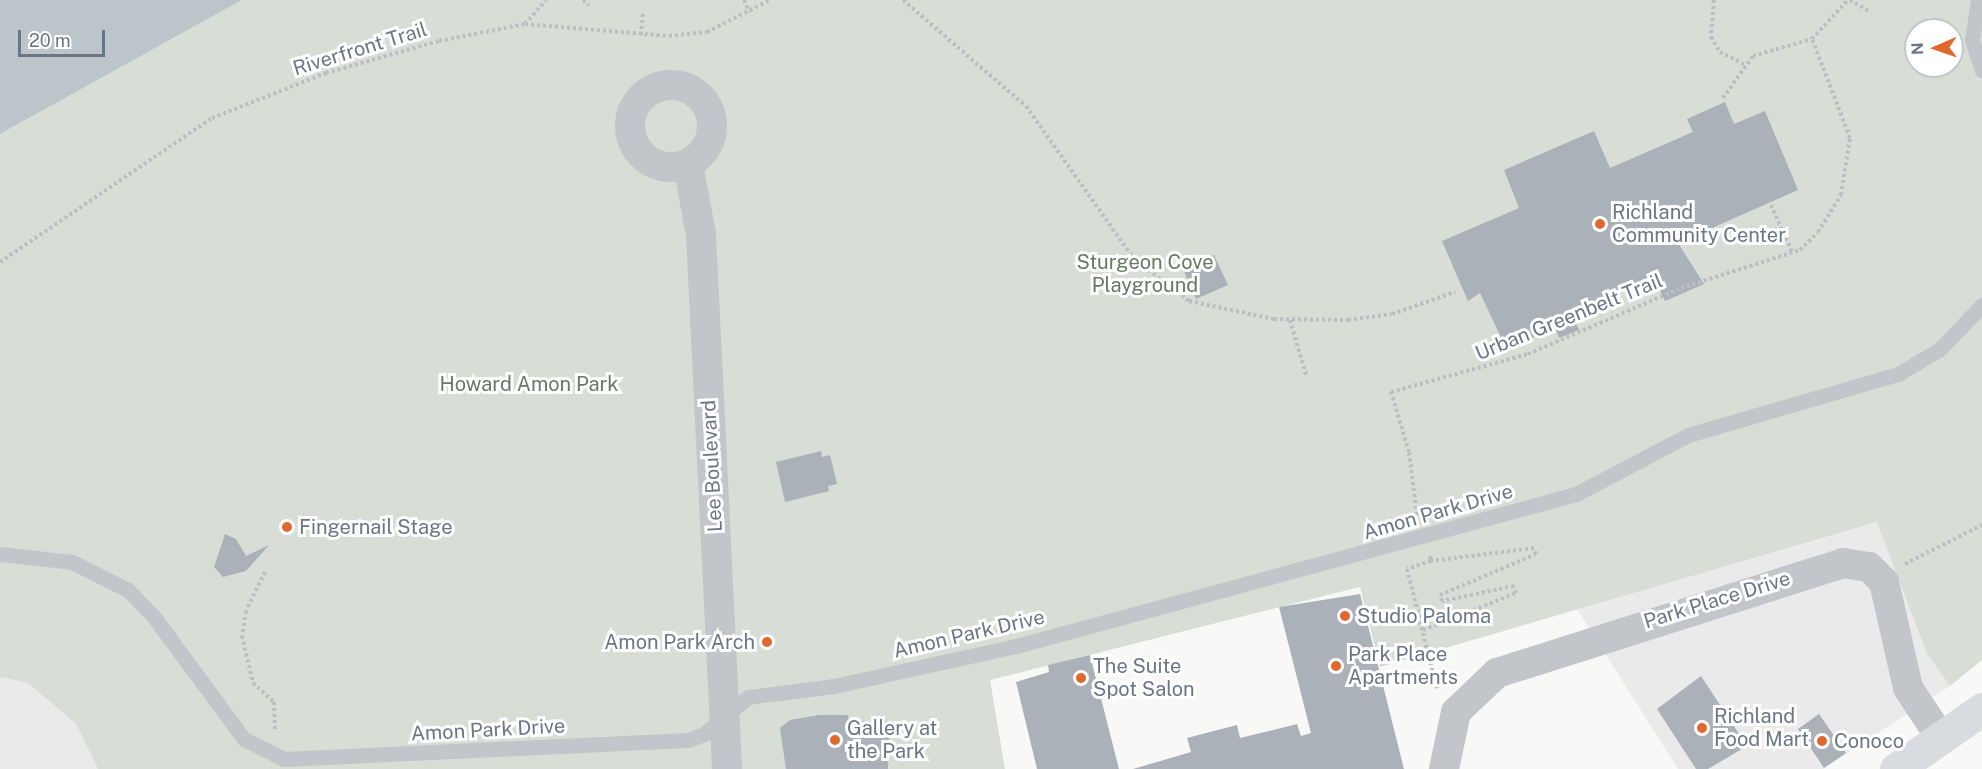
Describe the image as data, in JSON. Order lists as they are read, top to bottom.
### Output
{
  "streets": {
    "street": ["Lee Boulevard", "Park Place Drive"],
    "lane": ["Amon Park Drive"],
    "path": ["Riverfront Trail", "Urban Greenbelt Trail"]
  },
  "crossings": [
    ["Urban Greenbelt Trail", "Amon Park Drive"],
    ["Lee Boulevard", "Amon Park Drive"]
  ],
  "parks": ["Sturgeon Cove Playground", "Howard Amon Park"],
  "places": [
    "Richland Community Center",
    "Fingernail Stage",
    "Studio Paloma",
    "Amon Park Arch",
    "Park Place Apartments",
    "The Suite Spot Salon",
    "Richland Food Mart",
    "Gallery at the Park",
    "Conoco"
  ],
  "scale_bar": "20 m",
  "north": "left"
}
